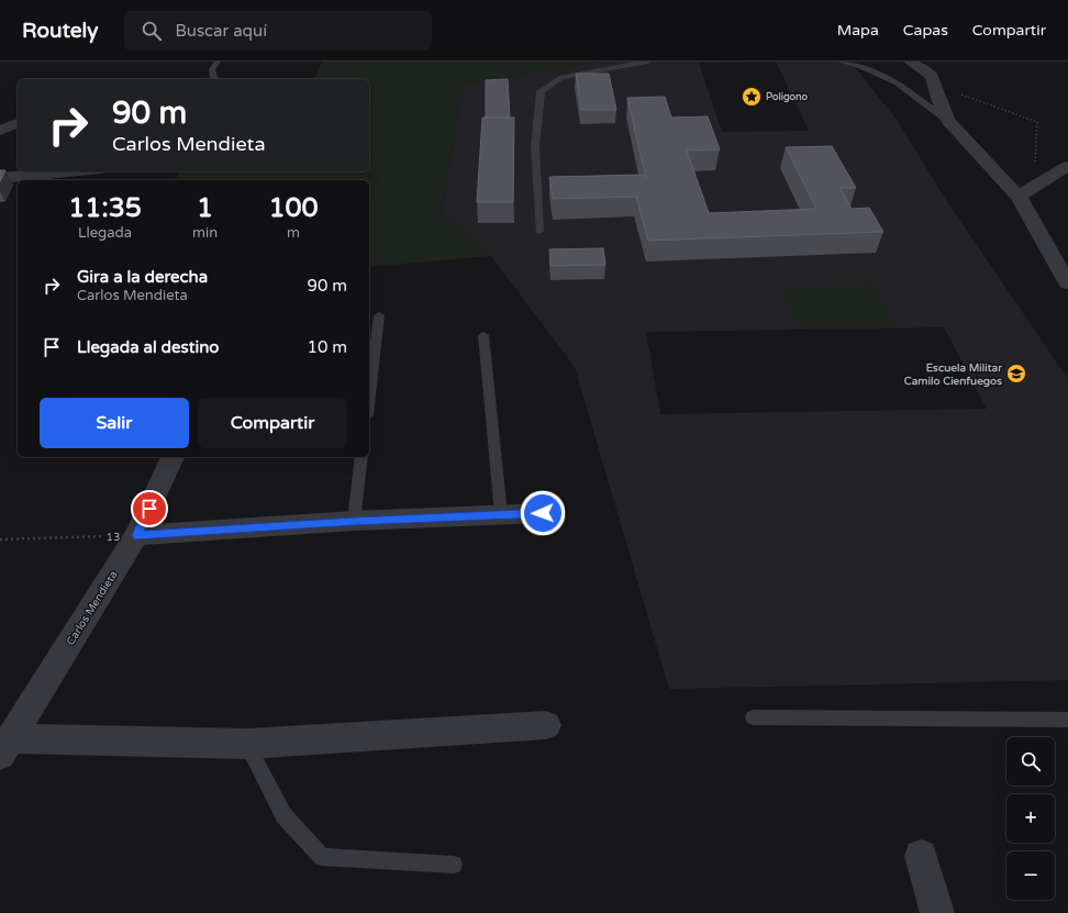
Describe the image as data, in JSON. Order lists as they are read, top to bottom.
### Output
{
  "streets": {
    "street": ["Carlos Mendieta"],
    "path": ["13"]
  },
  "crossings": [
    ["13", "Carlos Mendieta"]
  ],
  "places": {
    "place": ["Poligono"],
    "school or university": ["Escuela Militar Camilo Cienfuegos"]
  },
  "page": {
    "header": "Routely",
    "search": "Buscar aquí",
    "nav": ["Mapa", "Capas", "Compartir"],
    "turn": ["90 m", "Carlos Mendieta"],
    "eta": [
      "11:35",
      "Llegada",
      "1",
      "min",
      "100",
      "m"
    ],
    "list": [
      {
        "name": "Gira a la derecha",
        "note": "Carlos Mendieta",
        "value": "90 m"
      },
      {
        "name": "Llegada al destino",
        "value": "10 m"
      }
    ],
    "buttons": ["Salir", "Compartir"],
    "map_buttons": ["+", "−"]
  }
}
